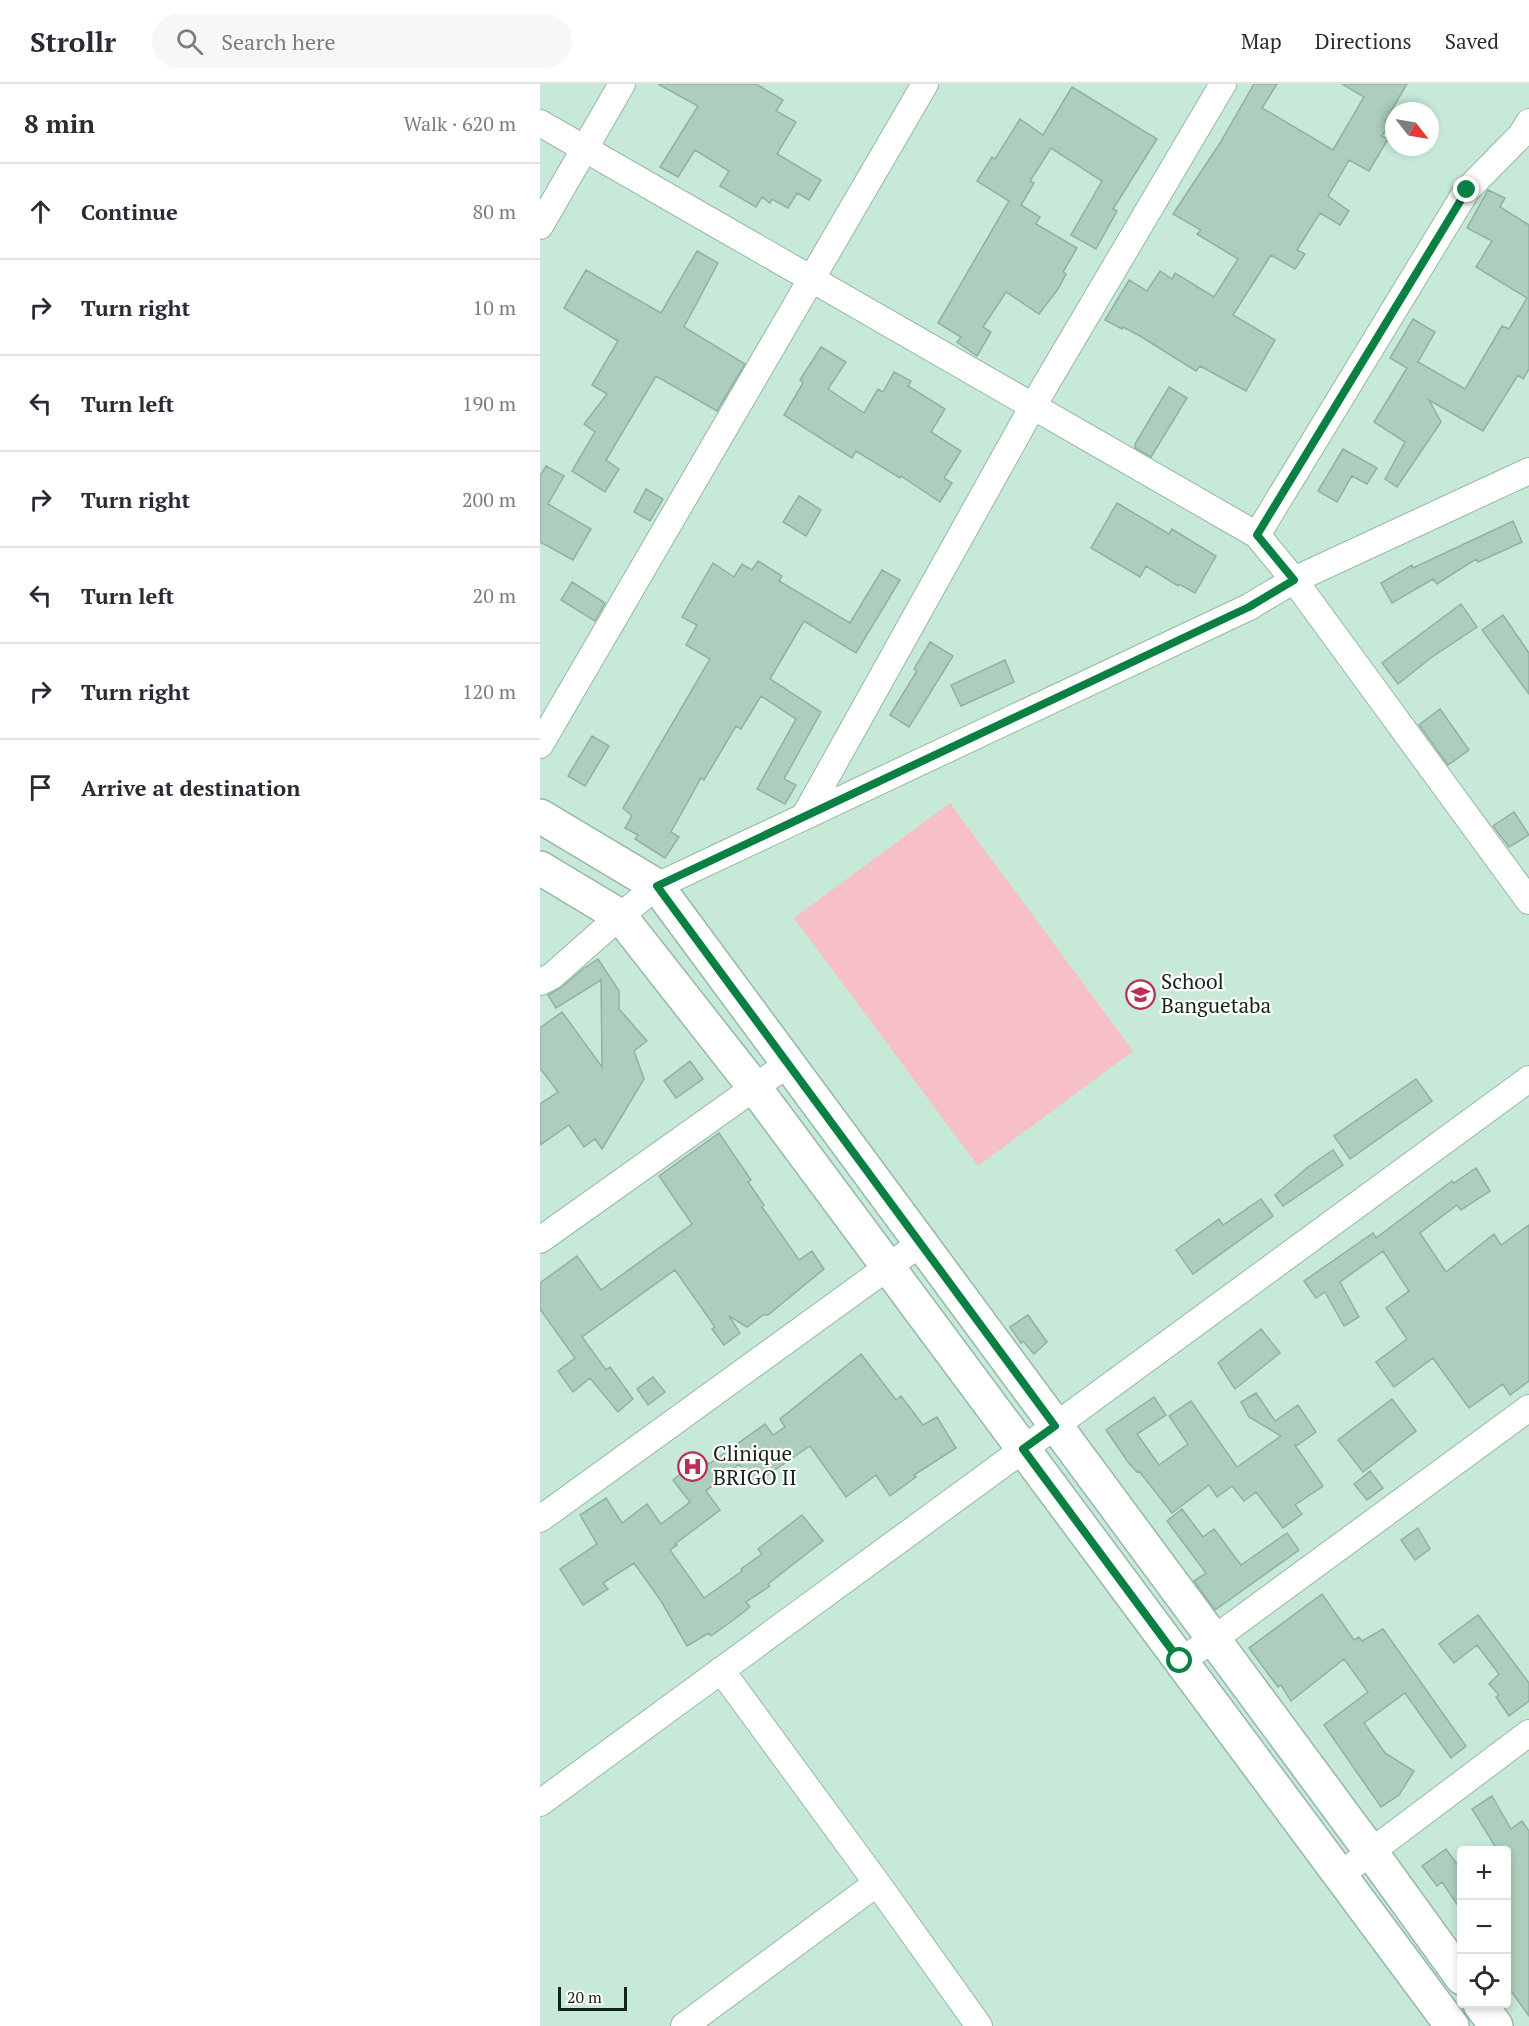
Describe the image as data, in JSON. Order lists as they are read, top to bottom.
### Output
{
  "places": {
    "school or university": ["School Banguetaba"],
    "hospital": ["Clinique BRIGO II"]
  },
  "scale_bar": "20 m",
  "north": "bottom right",
  "page": {
    "header": "Strollr",
    "search": "Search here",
    "nav": ["Map", "Directions", "Saved"],
    "heading": ["8 min", "Walk · 620 m"],
    "list": [
      ["Continue", "80 m"],
      ["Turn right", "10 m"],
      ["Turn left", "190 m"],
      ["Turn right", "200 m"],
      ["Turn left", "20 m"],
      ["Turn right", "120 m"],
      "Arrive at destination"
    ],
    "map_buttons": ["+", "−"],
    "scale": "20 m"
  }
}
